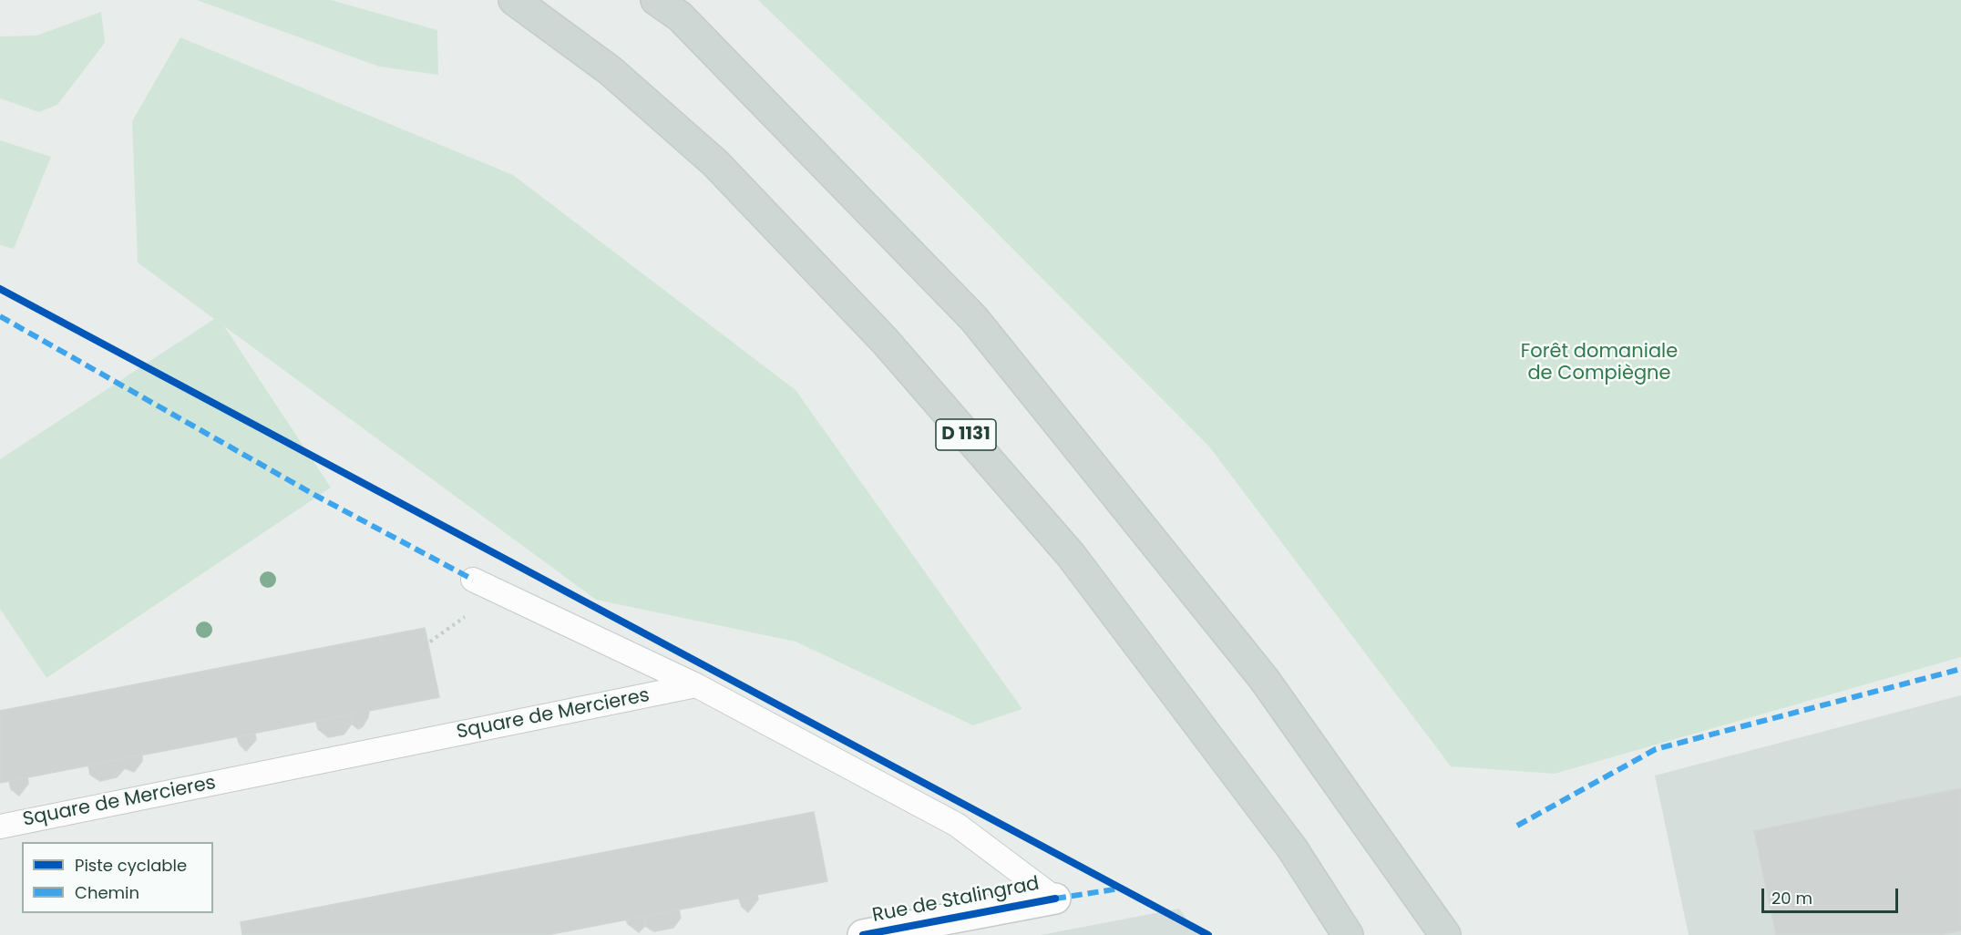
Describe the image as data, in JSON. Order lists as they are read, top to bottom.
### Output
{
  "streets": {
    "main road": ["D 1131"],
    "street": ["Rue de Stalingrad"],
    "lane": ["Square de Mercieres"]
  },
  "parks": ["Forêt domaniale de Compiègne"],
  "legend": ["Piste cyclable", "Chemin"],
  "scale_bar": "20 m"
}
